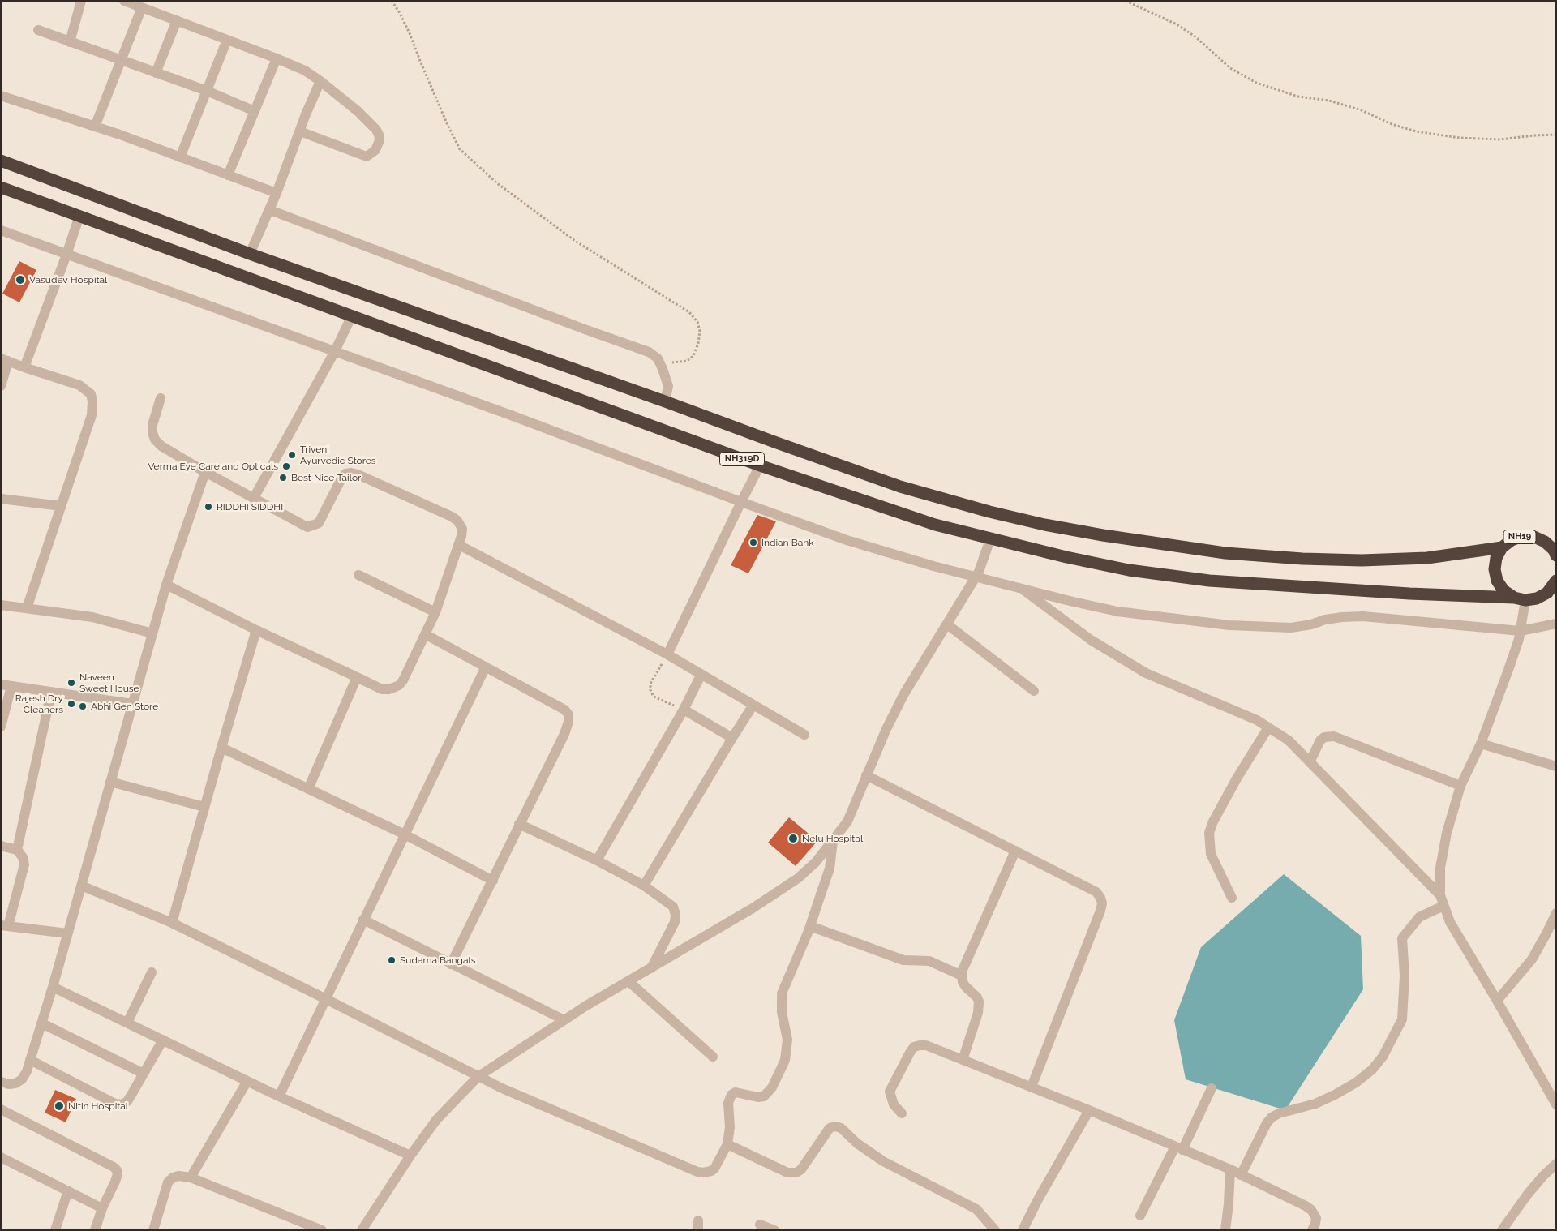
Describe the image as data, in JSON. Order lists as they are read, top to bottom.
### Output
{
  "streets": {
    "highway": ["NH319D", "NH19"]
  },
  "crossings": [
    ["NH319D", "NH19"]
  ],
  "places": [
    "Vasudev Hospital",
    "Triveni Ayurvedic Stores",
    "Verma Eye Care and Opticals",
    "Best Nice Tailor",
    "RIDDHI SIDDHI",
    "Indian Bank",
    "Naveen Sweet House",
    "Rajesh Dry Cleaners",
    "Abhi Gen Store",
    "Nelu Hospital",
    "Sudama Bangals",
    "Nitin Hospital"
  ]
}
